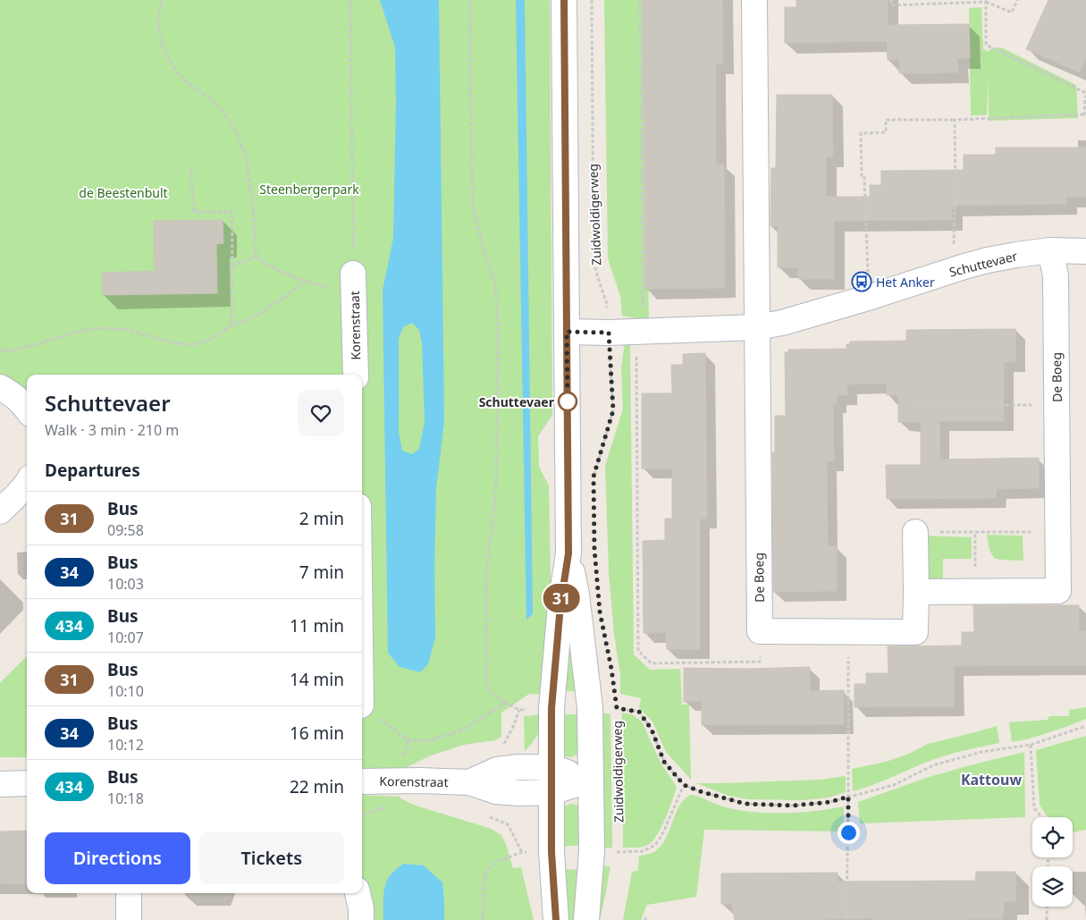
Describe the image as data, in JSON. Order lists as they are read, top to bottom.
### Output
{
  "streets": {
    "street": ["Schuttevaer", "Korenstraat", "De Boeg"],
    "path": ["Zuidwoldigerweg"]
  },
  "crossings": [
    ["Zuidwoldigerweg", "Schuttevaer"],
    ["Schuttevaer", "De Boeg"]
  ],
  "districts": ["Kattouw"],
  "parks": ["Steenbergerpark", "de Beestenbult"],
  "places": {
    "bus stop": ["Het Anker"],
    "other": ["Schuttevaer"]
  },
  "lines": ["bus line 31"],
  "page": {
    "on_map": "31",
    "heading": [
      ["Schuttevaer", "Walk · 3 min · 210 m"],
      "Departures"
    ],
    "list": [
      {
        "mark": "31",
        "name": "Bus",
        "note": "09:58",
        "value": "2 min"
      },
      {
        "mark": "34",
        "name": "Bus",
        "note": "10:03",
        "value": "7 min"
      },
      {
        "mark": "434",
        "name": "Bus",
        "note": "10:07",
        "value": "11 min"
      },
      {
        "mark": "31",
        "name": "Bus",
        "note": "10:10",
        "value": "14 min"
      },
      {
        "mark": "34",
        "name": "Bus",
        "note": "10:12",
        "value": "16 min"
      },
      {
        "mark": "434",
        "name": "Bus",
        "note": "10:18",
        "value": "22 min"
      }
    ],
    "buttons": ["Directions", "Tickets"]
  }
}
